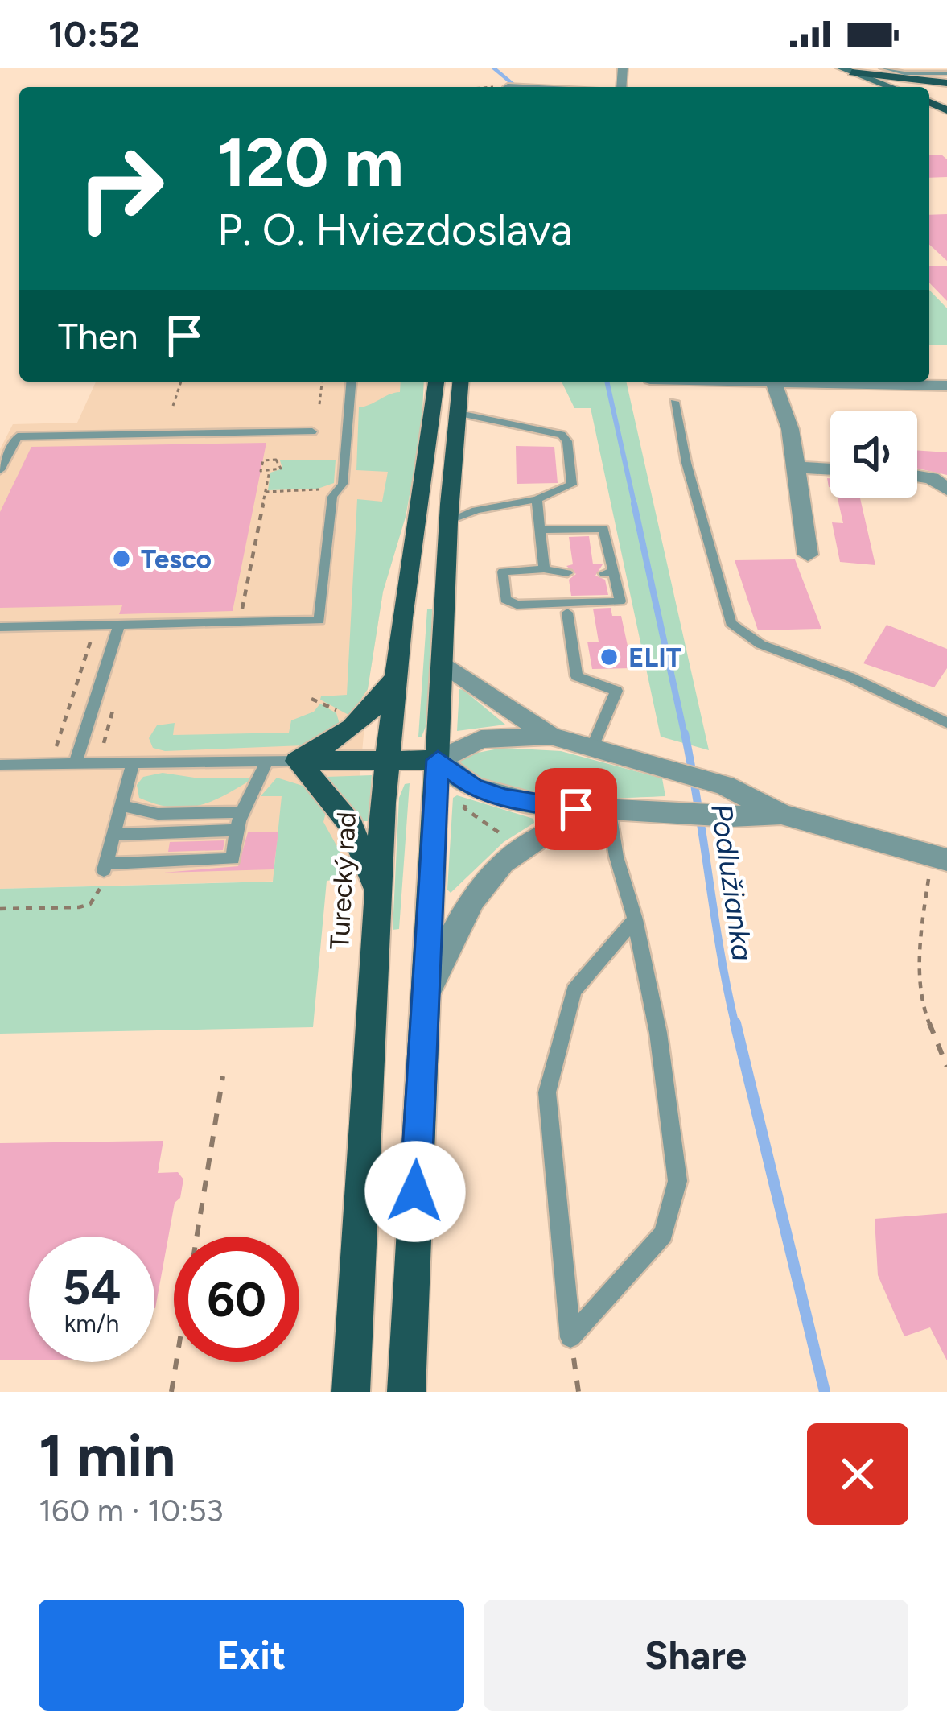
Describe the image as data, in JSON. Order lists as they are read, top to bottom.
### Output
{
  "streets": {
    "main road": ["Turecký rad"]
  },
  "water": ["Podlužianka"],
  "places": ["Tesco", "ELIT"],
  "page": {
    "status": "10:52",
    "turn": ["120 m", "P. O. Hviezdoslava"],
    "then": "Then",
    "speed": "54 km/h",
    "limit": "60",
    "heading": ["1 min", "160 m · 10:53"],
    "buttons": ["Exit", "Share"]
  }
}
